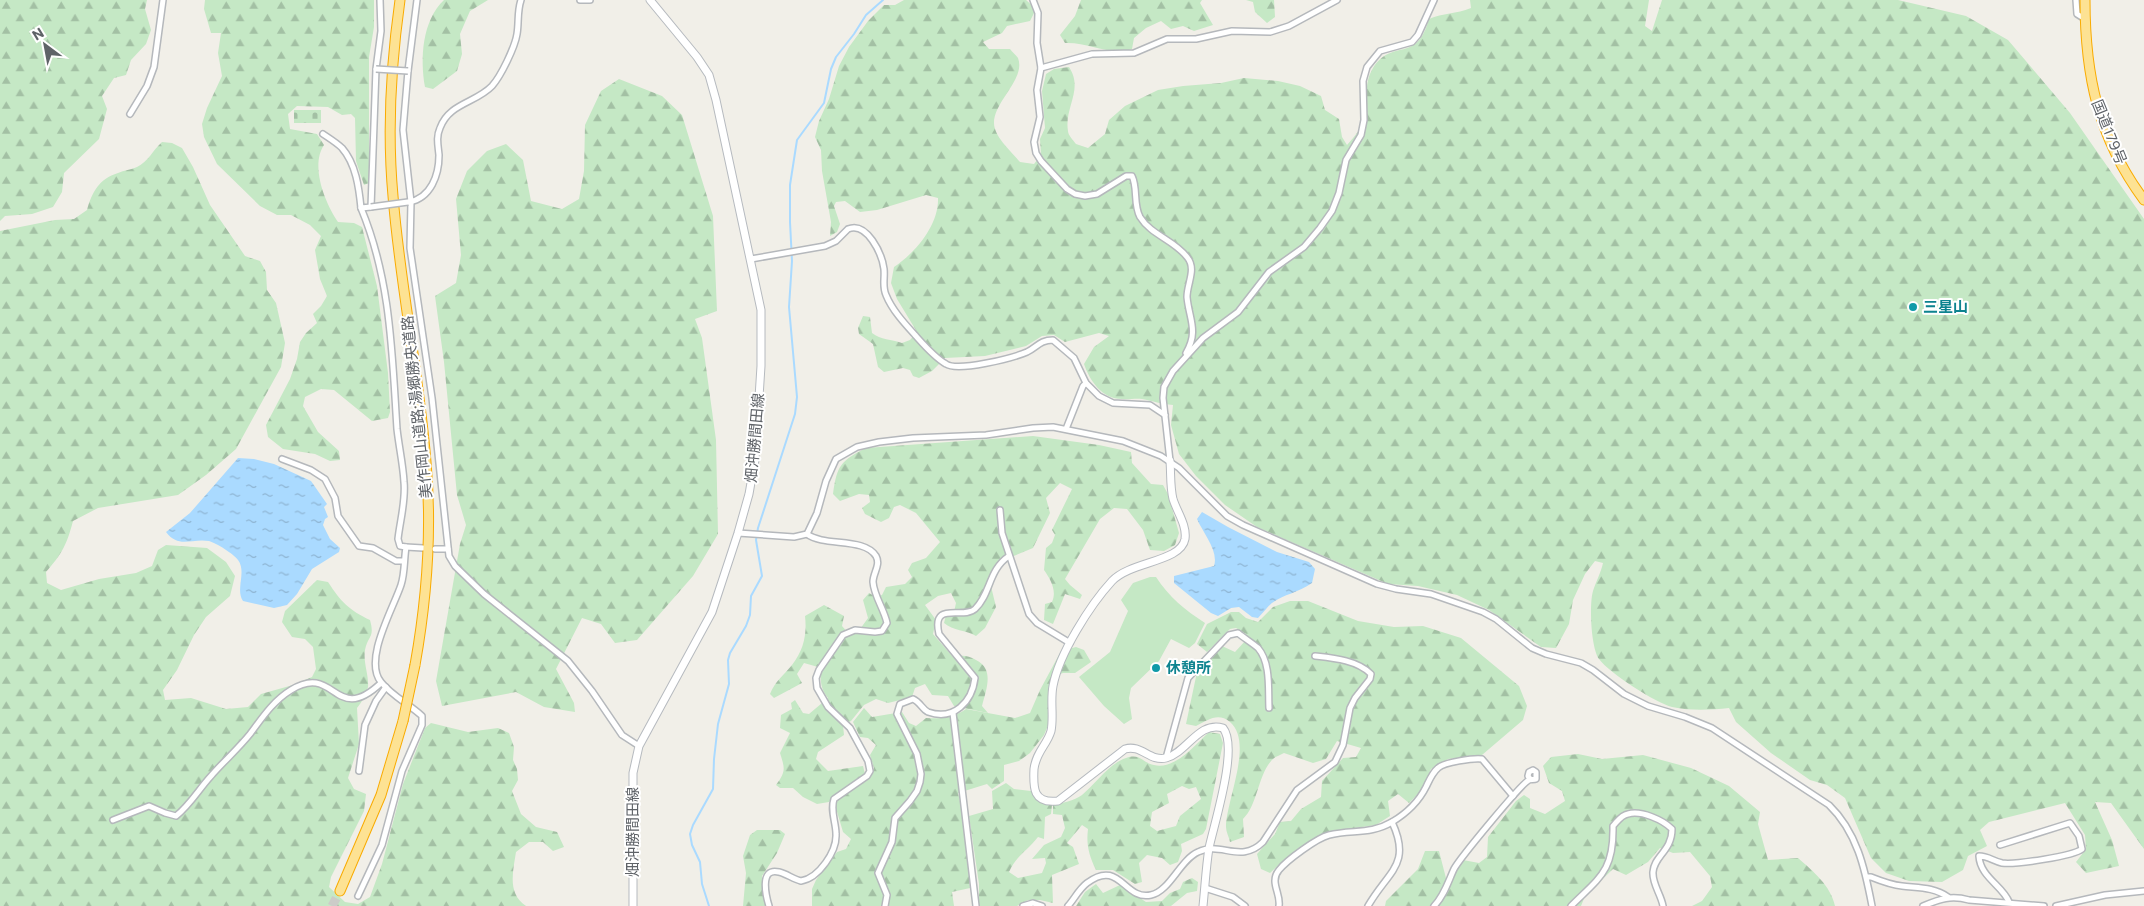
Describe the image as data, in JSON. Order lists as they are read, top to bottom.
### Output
{
  "streets": {
    "highway": ["国道179号", "美作岡山道路;湯郷勝央道路"],
    "main road": ["畑沖勝間田線"]
  },
  "places": ["三星山", "休憩所"],
  "north": "top left"
}
